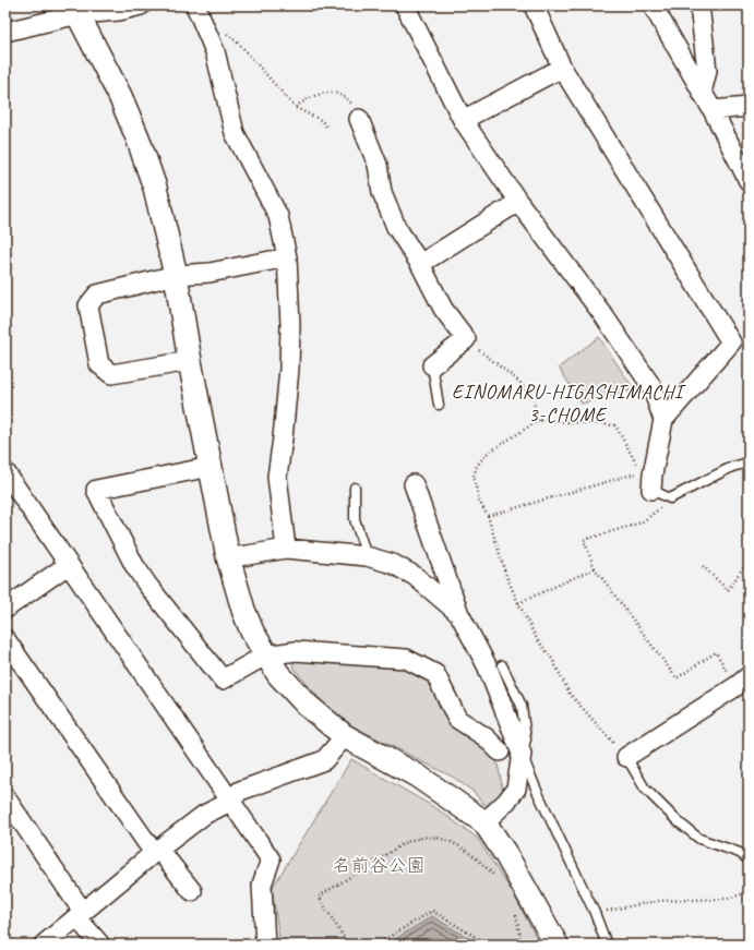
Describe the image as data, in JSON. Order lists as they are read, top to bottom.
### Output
{
  "districts": ["EINOMARU-HIGASHIMACHI 3-CHOME"],
  "parks": ["名前谷公園"]
}
